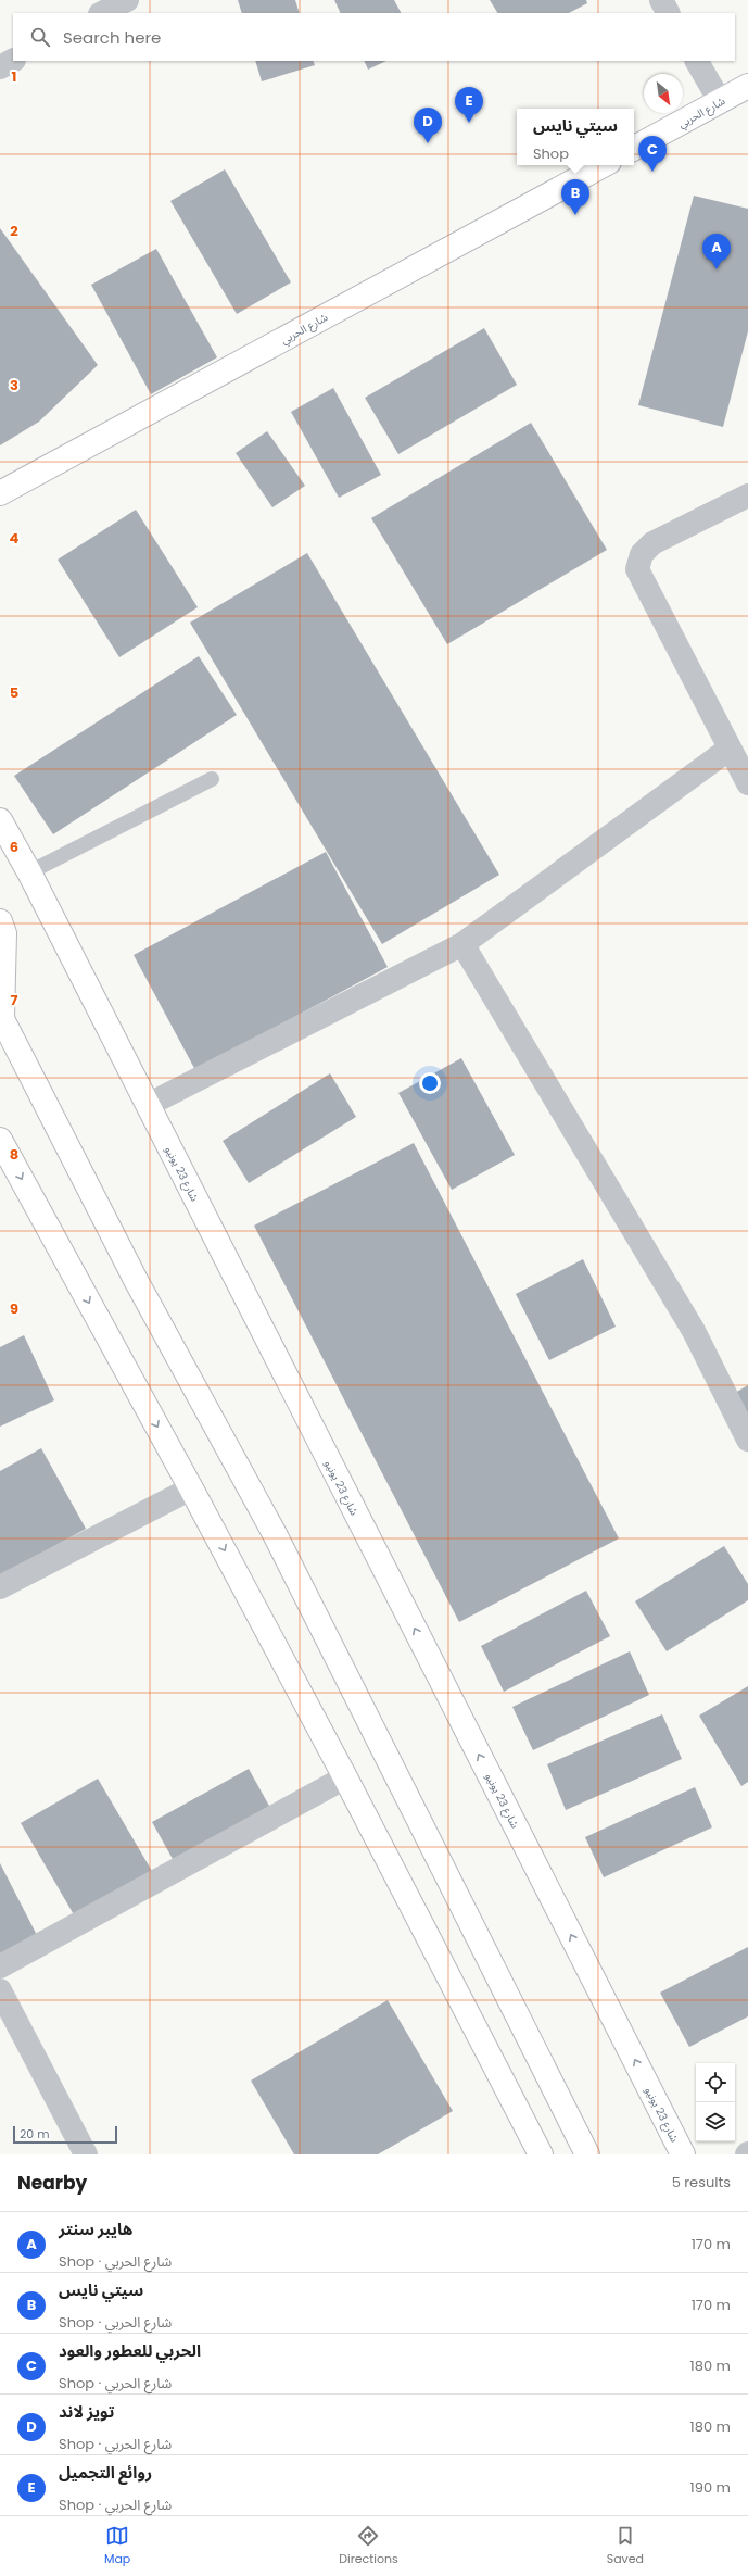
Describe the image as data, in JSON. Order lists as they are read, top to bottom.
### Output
{
  "streets": {
    "street": ["شارع الحربي", "شارع 23 يونيو"]
  },
  "scale_bar": "20 m",
  "north": "bottom right",
  "page": {
    "search": "Search here",
    "pins": [
      "E",
      "D",
      "C",
      "B",
      "A"
    ],
    "popup": ["سيتي نايس", "Shop"],
    "scale": "20 m",
    "heading": ["Nearby", "5 results"],
    "list": [
      {
        "mark": "A",
        "name": "هايبر سنتر",
        "note": "Shop · شارع الحربي",
        "value": "170 m"
      },
      {
        "mark": "B",
        "name": "سيتي نايس",
        "note": "Shop · شارع الحربي",
        "value": "170 m"
      },
      {
        "mark": "C",
        "name": "الحربي للعطور والعود",
        "note": "Shop · شارع الحربي",
        "value": "180 m"
      },
      {
        "mark": "D",
        "name": "تويز لاند",
        "note": "Shop · شارع الحربي",
        "value": "180 m"
      },
      {
        "mark": "E",
        "name": "روائع التجميل",
        "note": "Shop · شارع الحربي",
        "value": "190 m"
      }
    ],
    "nav": ["Map", "Directions", "Saved"]
  },
  "grid": {
    "rows": [
      "1",
      "2",
      "3",
      "4",
      "5",
      "6",
      "7",
      "8",
      "9"
    ]
  }
}
